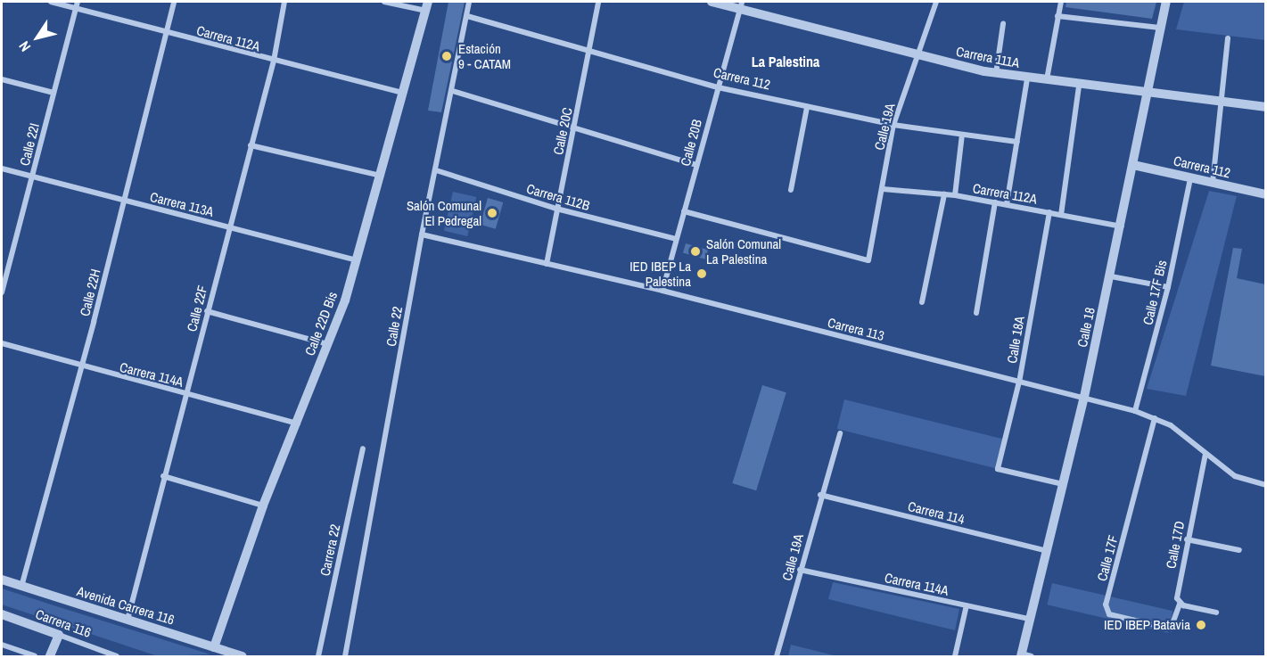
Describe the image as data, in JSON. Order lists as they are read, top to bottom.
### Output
{
  "streets": {
    "street": [
      "Carrera 112A",
      "Carrera 111A",
      "Carrera 112",
      "Calle 19A",
      "Calle 20C",
      "Calle 20B",
      "Calle 22I",
      "Carrera 112B",
      "Carrera 113A",
      "Calle 22H",
      "Calle 17F Bis",
      "Calle 22F",
      "Calle 22D Bis",
      "Calle 22",
      "Calle 18",
      "Carrera 113",
      "Calle 18A",
      "Carrera 114A",
      "Carrera 114",
      "Calle 17D",
      "Carrera 22",
      "Calle 17F",
      "Avenida Carrera 116",
      "Carrera 116"
    ]
  },
  "crossings": [
    ["Carrera 112A", "Calle 19A"],
    ["Carrera 112A", "Calle 22I"],
    ["Carrera 112A", "Calle 22H"],
    ["Carrera 112A", "Calle 22F"],
    ["Carrera 112A", "Calle 22D Bis"],
    ["Carrera 112A", "Calle 18"],
    ["Carrera 112A", "Calle 18A"],
    ["Carrera 111A", "Calle 19A"],
    ["Carrera 111A", "Calle 20B"],
    ["Carrera 111A", "Calle 18"],
    ["Carrera 112", "Calle 19A"],
    ["Carrera 112", "Calle 20C"],
    ["Carrera 112", "Calle 20B"],
    ["Carrera 112", "Calle 17F Bis"],
    ["Carrera 112", "Calle 22"],
    ["Carrera 112", "Calle 18"],
    ["Calle 19A", "Calle 20B"],
    ["Calle 19A", "Carrera 114A"],
    ["Calle 19A", "Carrera 114"],
    ["Calle 20C", "Carrera 112B"],
    ["Calle 20C", "Carrera 113"],
    ["Calle 20B", "Carrera 112B"],
    ["Calle 20B", "Carrera 113"],
    ["Calle 22I", "Carrera 113A"],
    ["Carrera 112B", "Calle 22"],
    ["Carrera 113A", "Calle 22H"],
    ["Carrera 113A", "Calle 22F"],
    ["Carrera 113A", "Calle 22D Bis"],
    ["Calle 22H", "Carrera 114A"],
    ["Calle 22H", "Avenida Carrera 116"],
    ["Calle 17F Bis", "Carrera 113"],
    ["Calle 22F", "Carrera 114A"],
    ["Calle 22F", "Avenida Carrera 116"],
    ["Calle 22D Bis", "Carrera 114A"],
    ["Calle 22D Bis", "Avenida Carrera 116"],
    ["Calle 22", "Carrera 113"],
    ["Calle 18", "Carrera 113"],
    ["Calle 18", "Calle 18A"],
    ["Calle 18", "Carrera 114A"],
    ["Calle 18", "Carrera 114"],
    ["Carrera 113", "Calle 18A"],
    ["Carrera 113", "Calle 17D"],
    ["Carrera 113", "Calle 17F"],
    ["Calle 17D", "Calle 17F"]
  ],
  "districts": ["La Palestina"],
  "places": [
    "Estación 9 - CATAM",
    "Salón Comunal El Pedregal",
    "Salón Comunal La Palestina",
    "IED IBEP La Palestina",
    "IED IBEP Batavia"
  ],
  "north": "bottom left"
}
